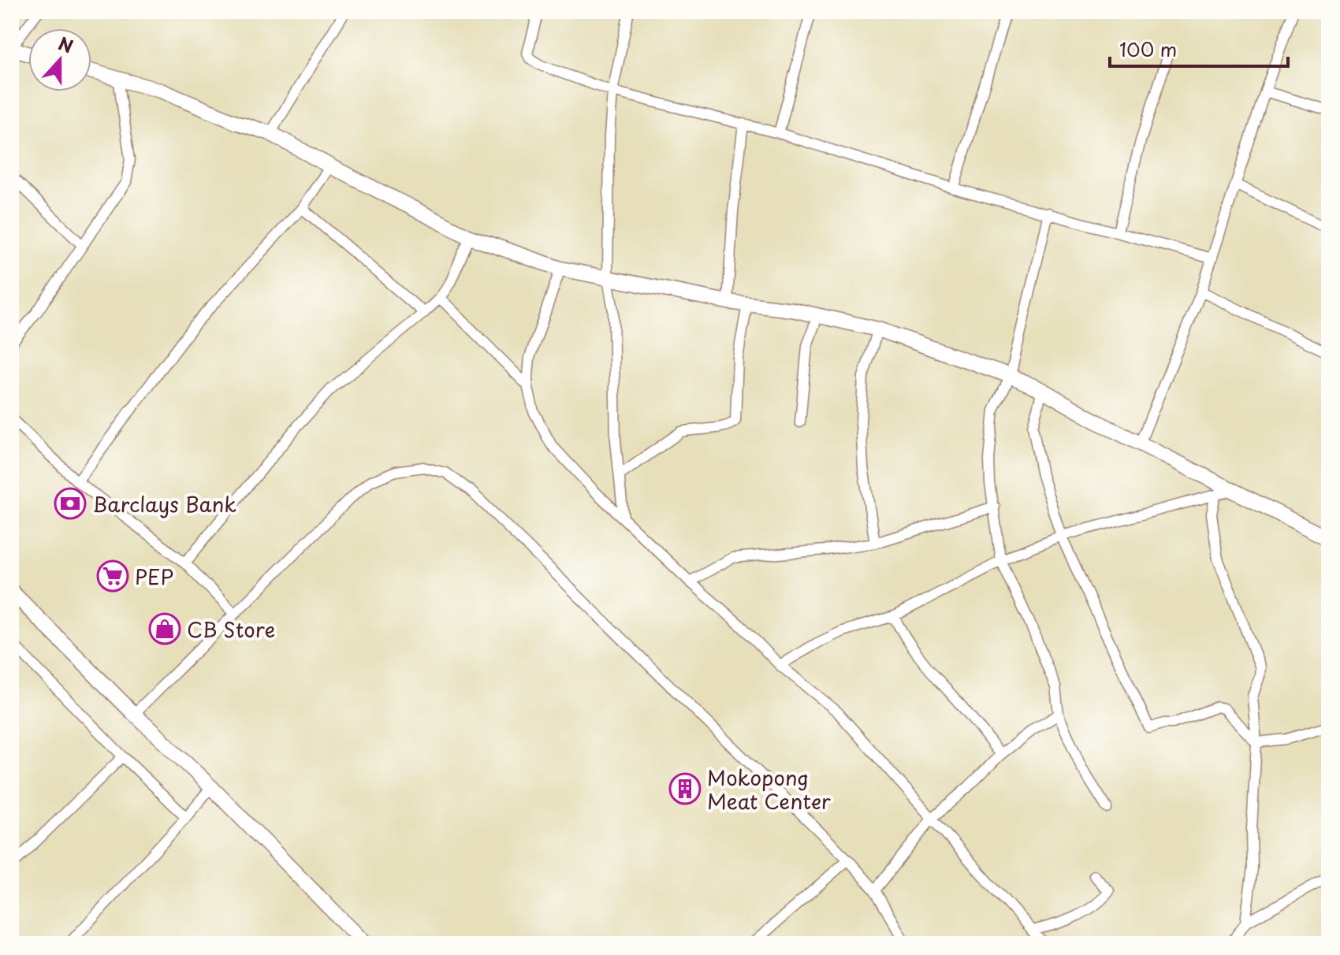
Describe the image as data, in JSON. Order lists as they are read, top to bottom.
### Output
{
  "places": {
    "bank": ["Barclays Bank"],
    "supermarket": ["PEP"],
    "shop": ["CB Store"],
    "building": ["Mokopong Meat Center"]
  },
  "scale_bar": "100 m",
  "north": "top"
}
